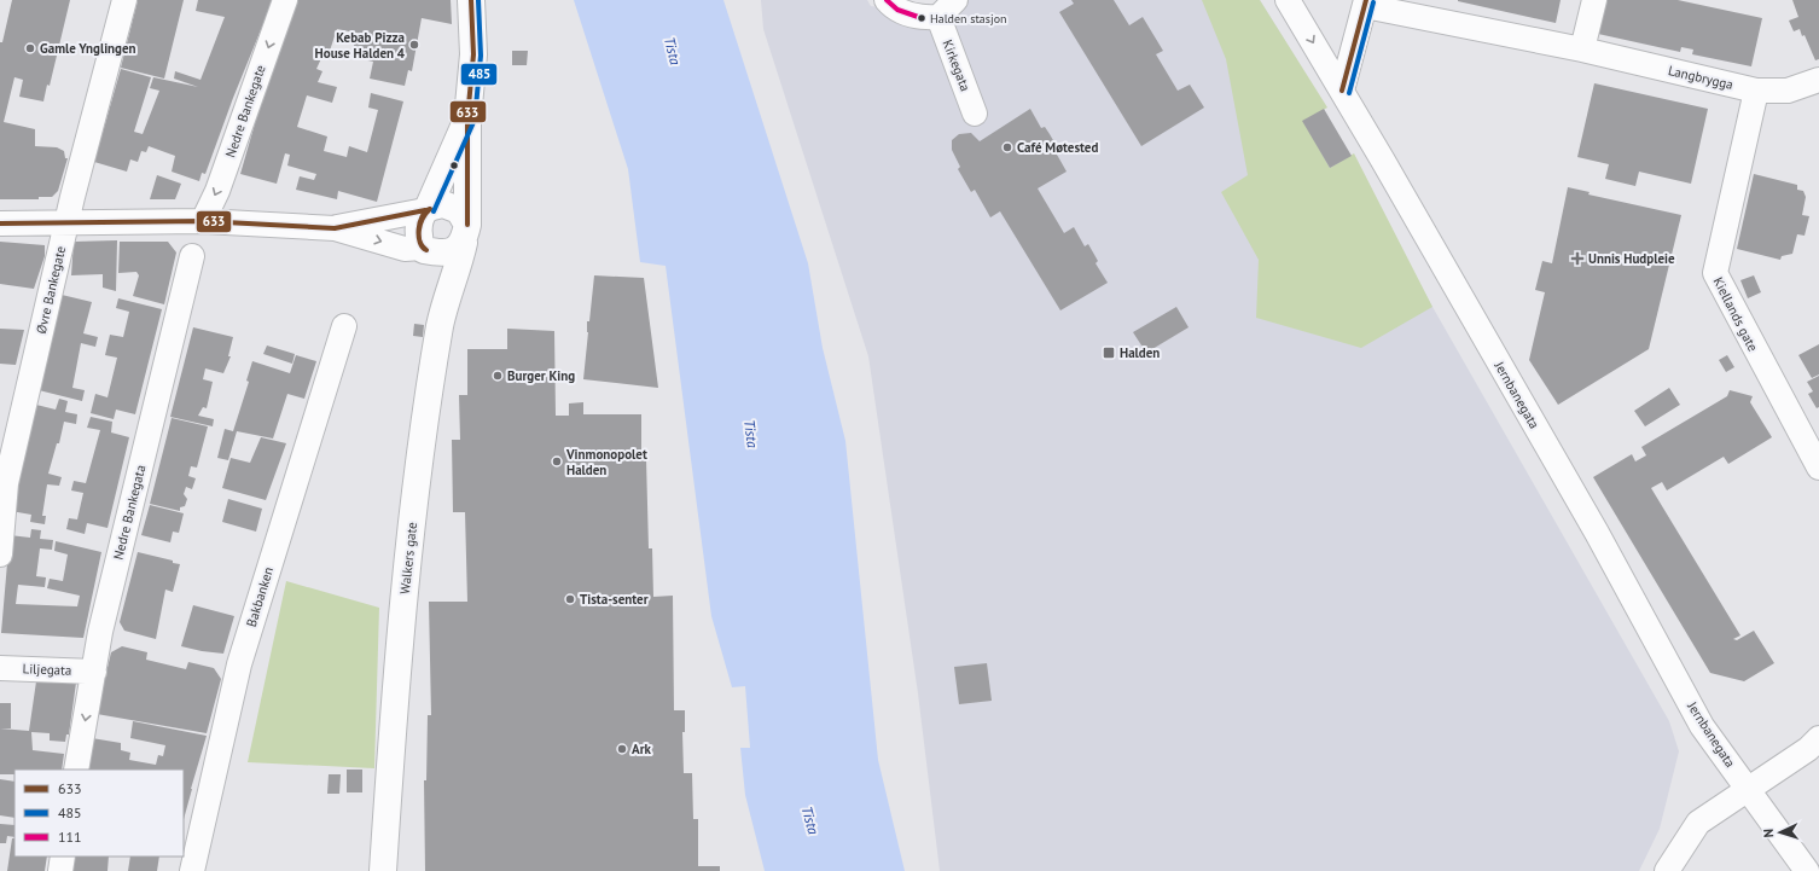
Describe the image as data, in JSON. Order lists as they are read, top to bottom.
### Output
{
  "streets": {
    "street": [
      "Kirkegata",
      "Langbrygga",
      "Nedre Bankegate",
      "Øvre Bankegate",
      "Kiellands gate",
      "Jernbanegata",
      "Nedre Bankegata",
      "Walkers gate",
      "Bakbanken",
      "Liljegata"
    ]
  },
  "crossings": [
    ["Langbrygga", "Kiellands gate"],
    ["Nedre Bankegata", "Liljegata"]
  ],
  "water": ["Tista"],
  "places": {
    "other": [
      "Halden stasjon",
      "Kebab Pizza House Halden 4",
      "Gamle Ynglingen",
      "Café Møtested",
      "Burger King",
      "Vinmonopolet Halden",
      "Tista-senter",
      "Ark"
    ],
    "health": ["Unnis Hudpleie"],
    "transit": ["Halden"]
  },
  "lines": ["transit line 633", "transit line 485", "transit line 111"],
  "legend": ["633", "485", "111"],
  "north": "left"
}
